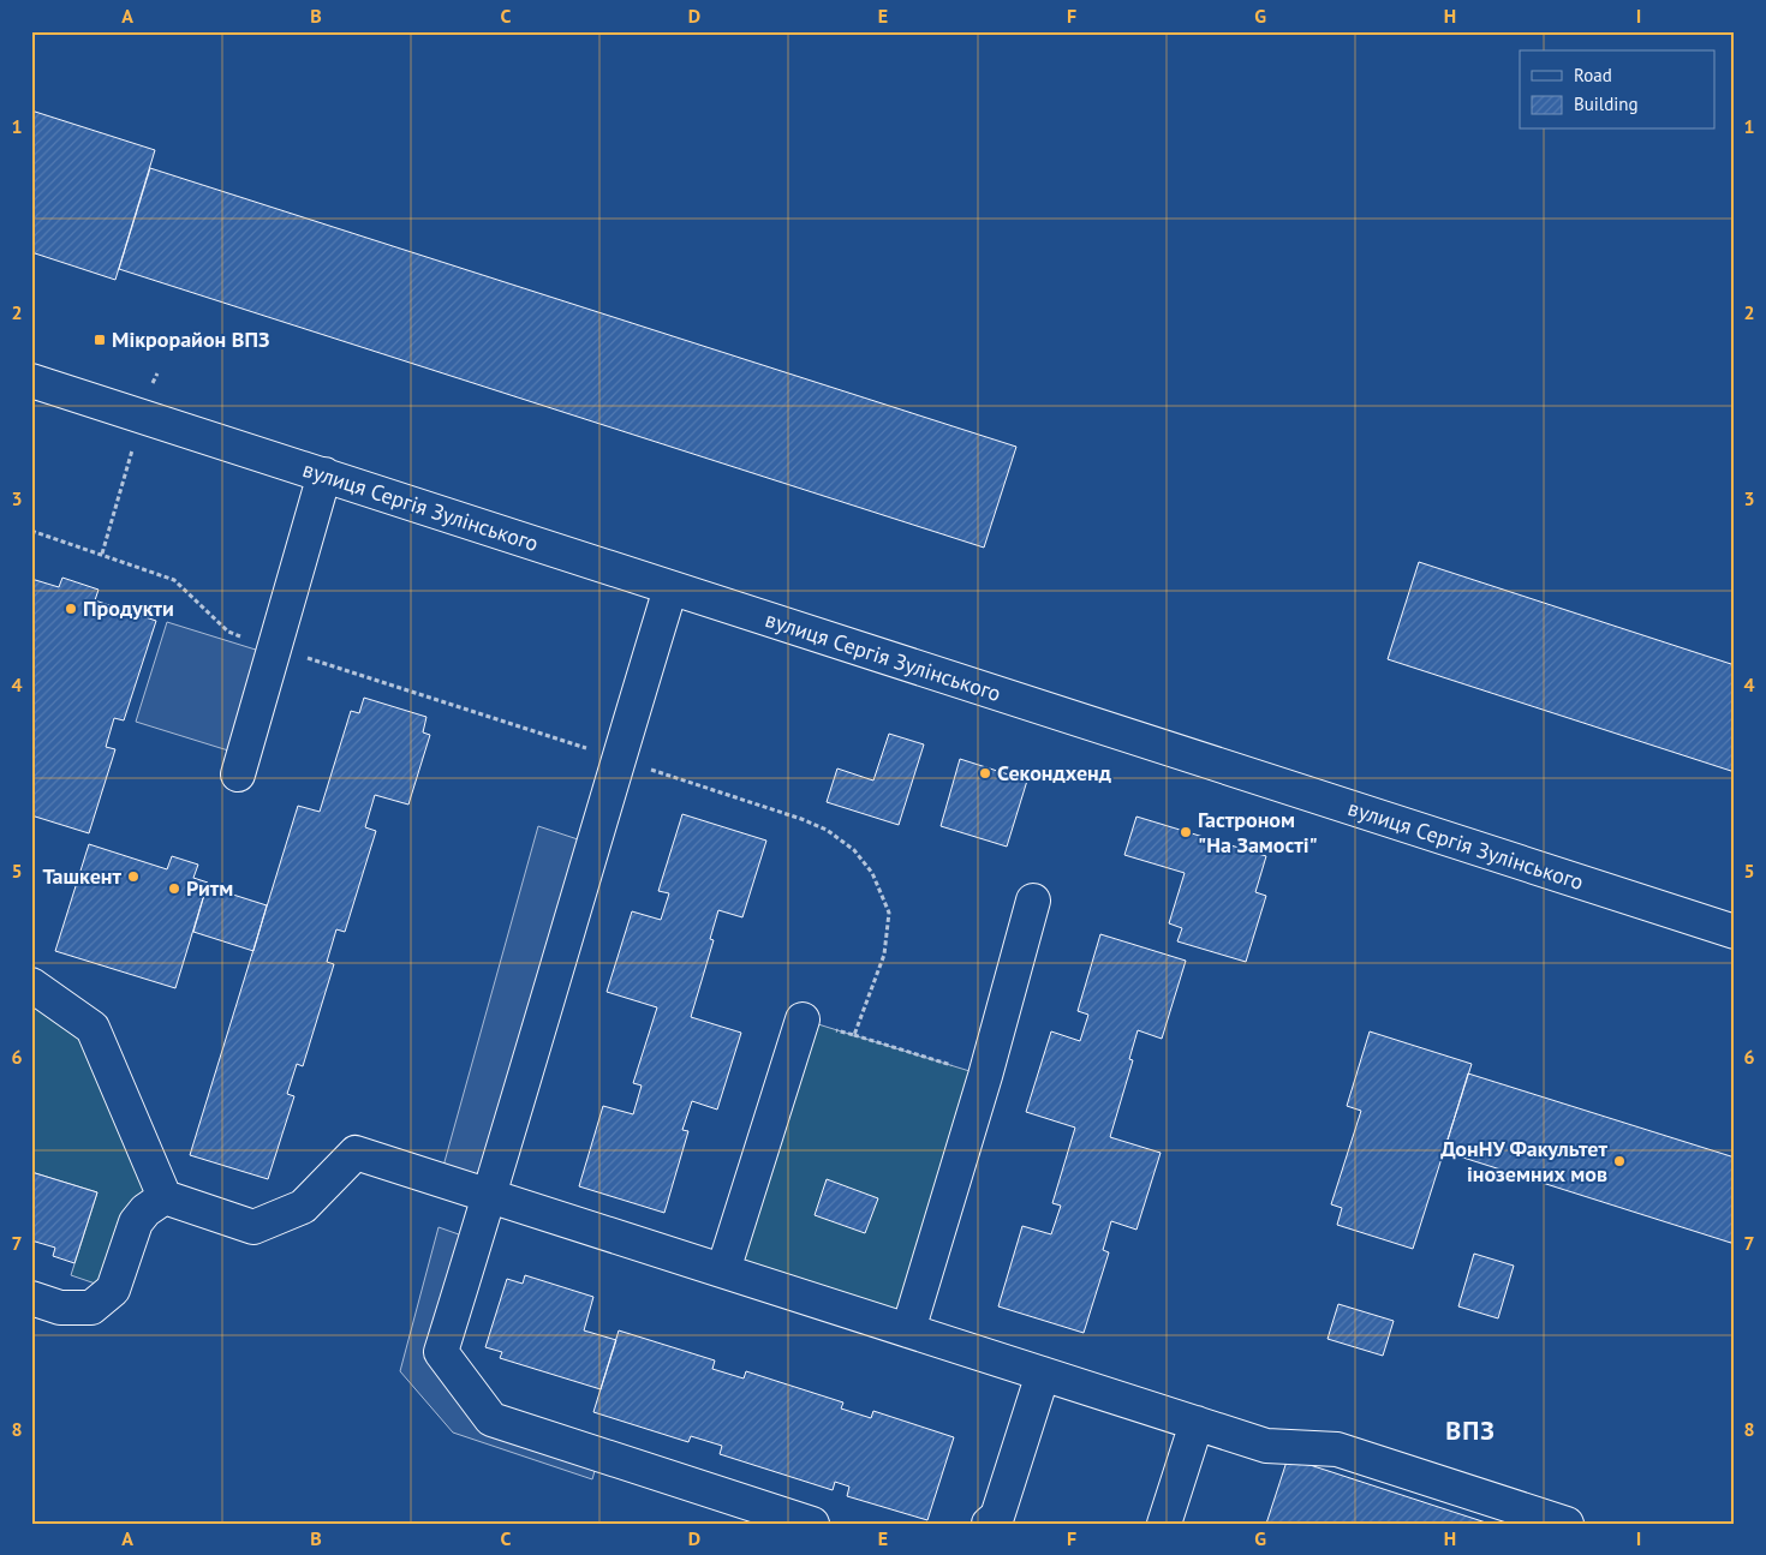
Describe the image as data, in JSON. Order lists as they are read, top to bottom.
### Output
{
  "streets": {
    "street": ["вулиця Сергія Зулінського"]
  },
  "districts": ["ВПЗ"],
  "places": {
    "transit": ["Мікрорайон ВПЗ"],
    "other": [
      "Продукти",
      "Секондхенд",
      "Гастроном \"На Замості\"",
      "Ташкент",
      "Ритм",
      "ДонНУ Факультет іноземних мов"
    ]
  },
  "legend": ["Road", "Building"],
  "grid": {
    "columns": [
      "A",
      "B",
      "C",
      "D",
      "E",
      "F",
      "G",
      "H",
      "I"
    ],
    "rows": [
      "1",
      "2",
      "3",
      "4",
      "5",
      "6",
      "7",
      "8"
    ]
  }
}
